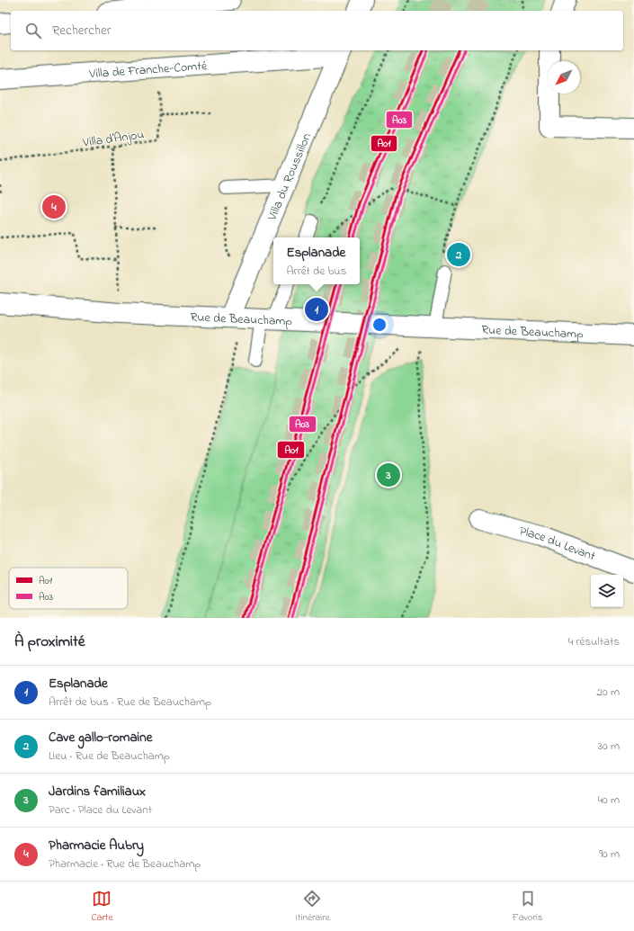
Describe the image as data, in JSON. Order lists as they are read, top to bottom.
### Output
{
  "streets": {
    "street": [
      "Villa de Franche-Comté",
      "Villa du Roussillon",
      "Rue de Beauchamp",
      "Place du Levant"
    ],
    "path": ["Villa d'Anjou"]
  },
  "crossings": [
    ["Villa de Franche-Comté", "Villa d'Anjou"],
    ["Villa de Franche-Comté", "Villa du Roussillon"],
    ["Villa du Roussillon", "Rue de Beauchamp"]
  ],
  "lines": ["transit line A01", "transit line A03"],
  "legend": ["A01", "A03"],
  "north": "bottom left",
  "page": {
    "search": "Rechercher",
    "pins": [
      "4",
      "2",
      "1",
      "3"
    ],
    "popup": ["Esplanade", "Arrêt de bus"],
    "heading": ["À proximité", "4 résultats"],
    "list": [
      {
        "mark": "1",
        "name": "Esplanade",
        "note": "Arrêt de bus · Rue de Beauchamp",
        "value": "20 m"
      },
      {
        "mark": "2",
        "name": "Cave gallo-romaine",
        "note": "Lieu · Rue de Beauchamp",
        "value": "30 m"
      },
      {
        "mark": "3",
        "name": "Jardins familiaux",
        "note": "Parc · Place du Levant",
        "value": "40 m"
      },
      {
        "mark": "4",
        "name": "Pharmacie Aubry",
        "note": "Pharmacie · Rue de Beauchamp",
        "value": "90 m"
      }
    ],
    "nav": ["Carte", "Itinéraire", "Favoris"]
  }
}
